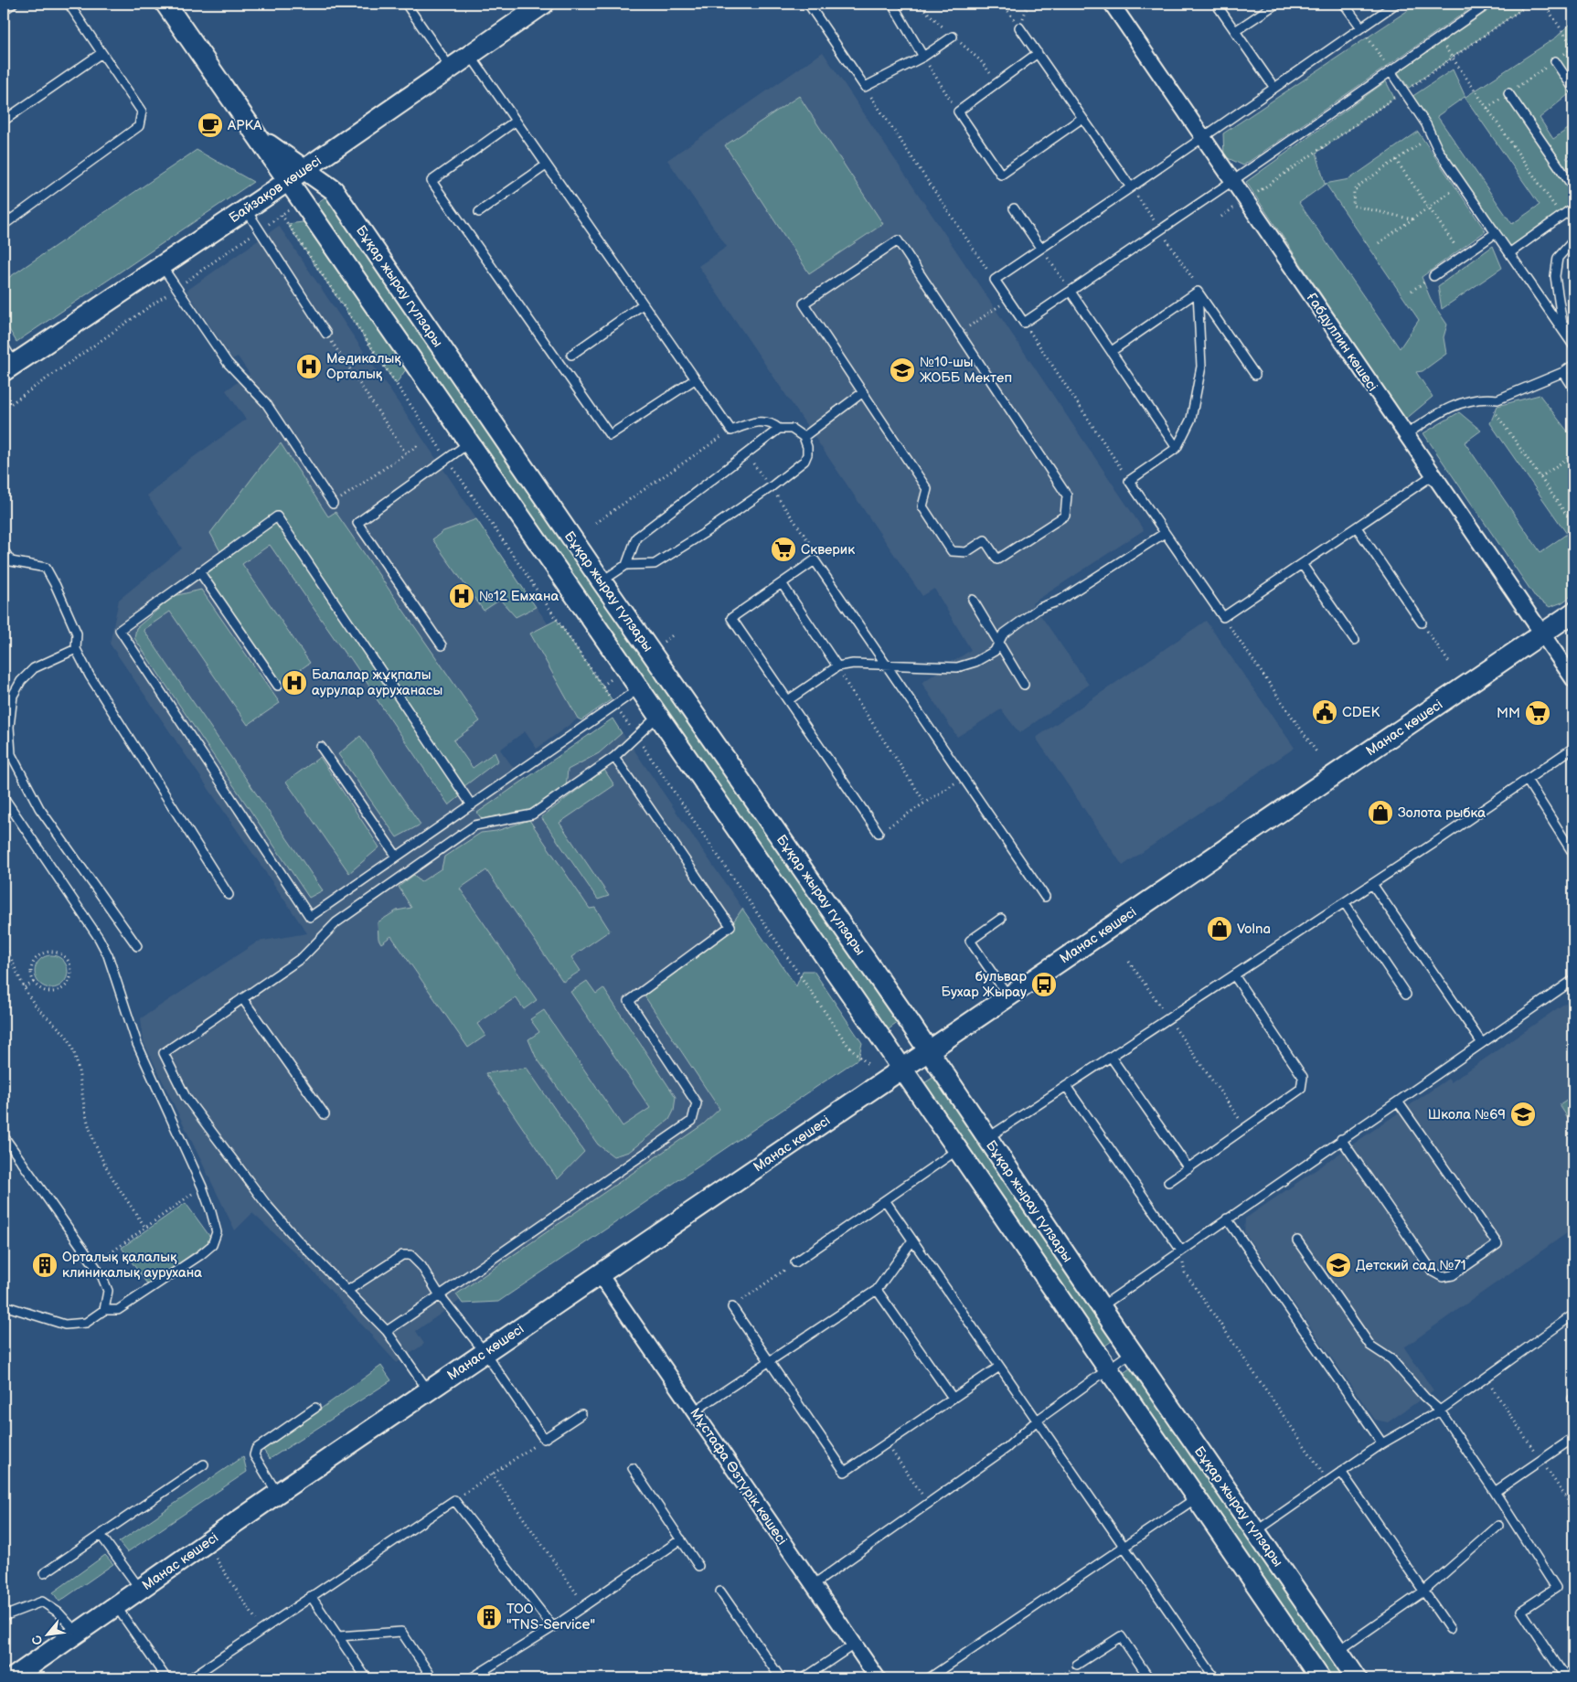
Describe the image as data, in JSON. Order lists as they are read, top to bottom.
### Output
{
  "streets": {
    "street": [
      "Байзақов көшесі",
      "Бұқар жырау гүлзары",
      "Ғабдуллин көшесі",
      "Манас көшесі",
      "Мұстафа Өзтүрік көшесі"
    ]
  },
  "crossings": [
    ["Байзақов көшесі", "Бұқар жырау гүлзары"],
    ["Бұқар жырау гүлзары", "Манас көшесі"],
    ["Ғабдуллин көшесі", "Манас көшесі"],
    ["Манас көшесі", "Мұстафа Өзтүрік көшесі"]
  ],
  "places": {
    "cafe": ["АРКА"],
    "hospital": ["Медикалық Орталық", "№12 Емхана", "Балалар жұқпалы аурулар ауруханасы"],
    "school or university": ["№10-шы ЖОББ Мектеп", "Школа №69", "Детский сад №71"],
    "supermarket": ["Скверик", "MM"],
    "public building": ["CDEK"],
    "shop": ["Золота рыбка", "Volna"],
    "bus stop": ["бульвар Бухар Жырау"],
    "building": ["Орталық қалалық клиникалық аурухана", "ТОО \"TNS-Service\""]
  },
  "north": "bottom left"
}
